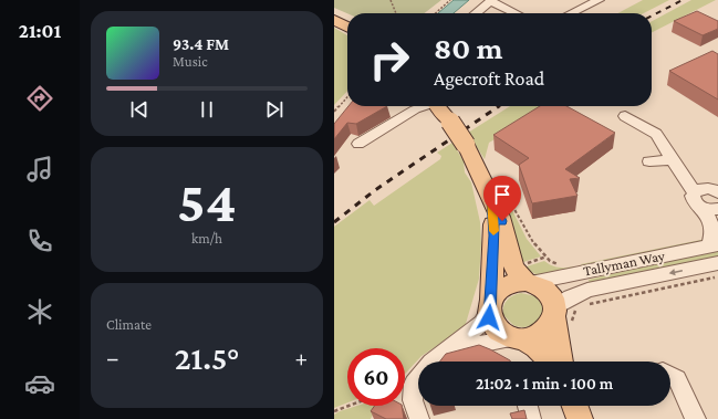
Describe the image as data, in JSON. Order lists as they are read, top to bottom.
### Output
{
  "streets": {
    "street": ["Tallyman Way"]
  },
  "page": {
    "tabs": "21:01",
    "turn": ["80 m", "Agecroft Road"],
    "song": ["93.4 FM", "Music"],
    "tile": [
      ["54", "km/h"],
      "Climate"
    ],
    "heat": ["−", "21.5°", "+"],
    "limit": "60",
    "trip": "21:02 · 1 min · 100 m"
  }
}
